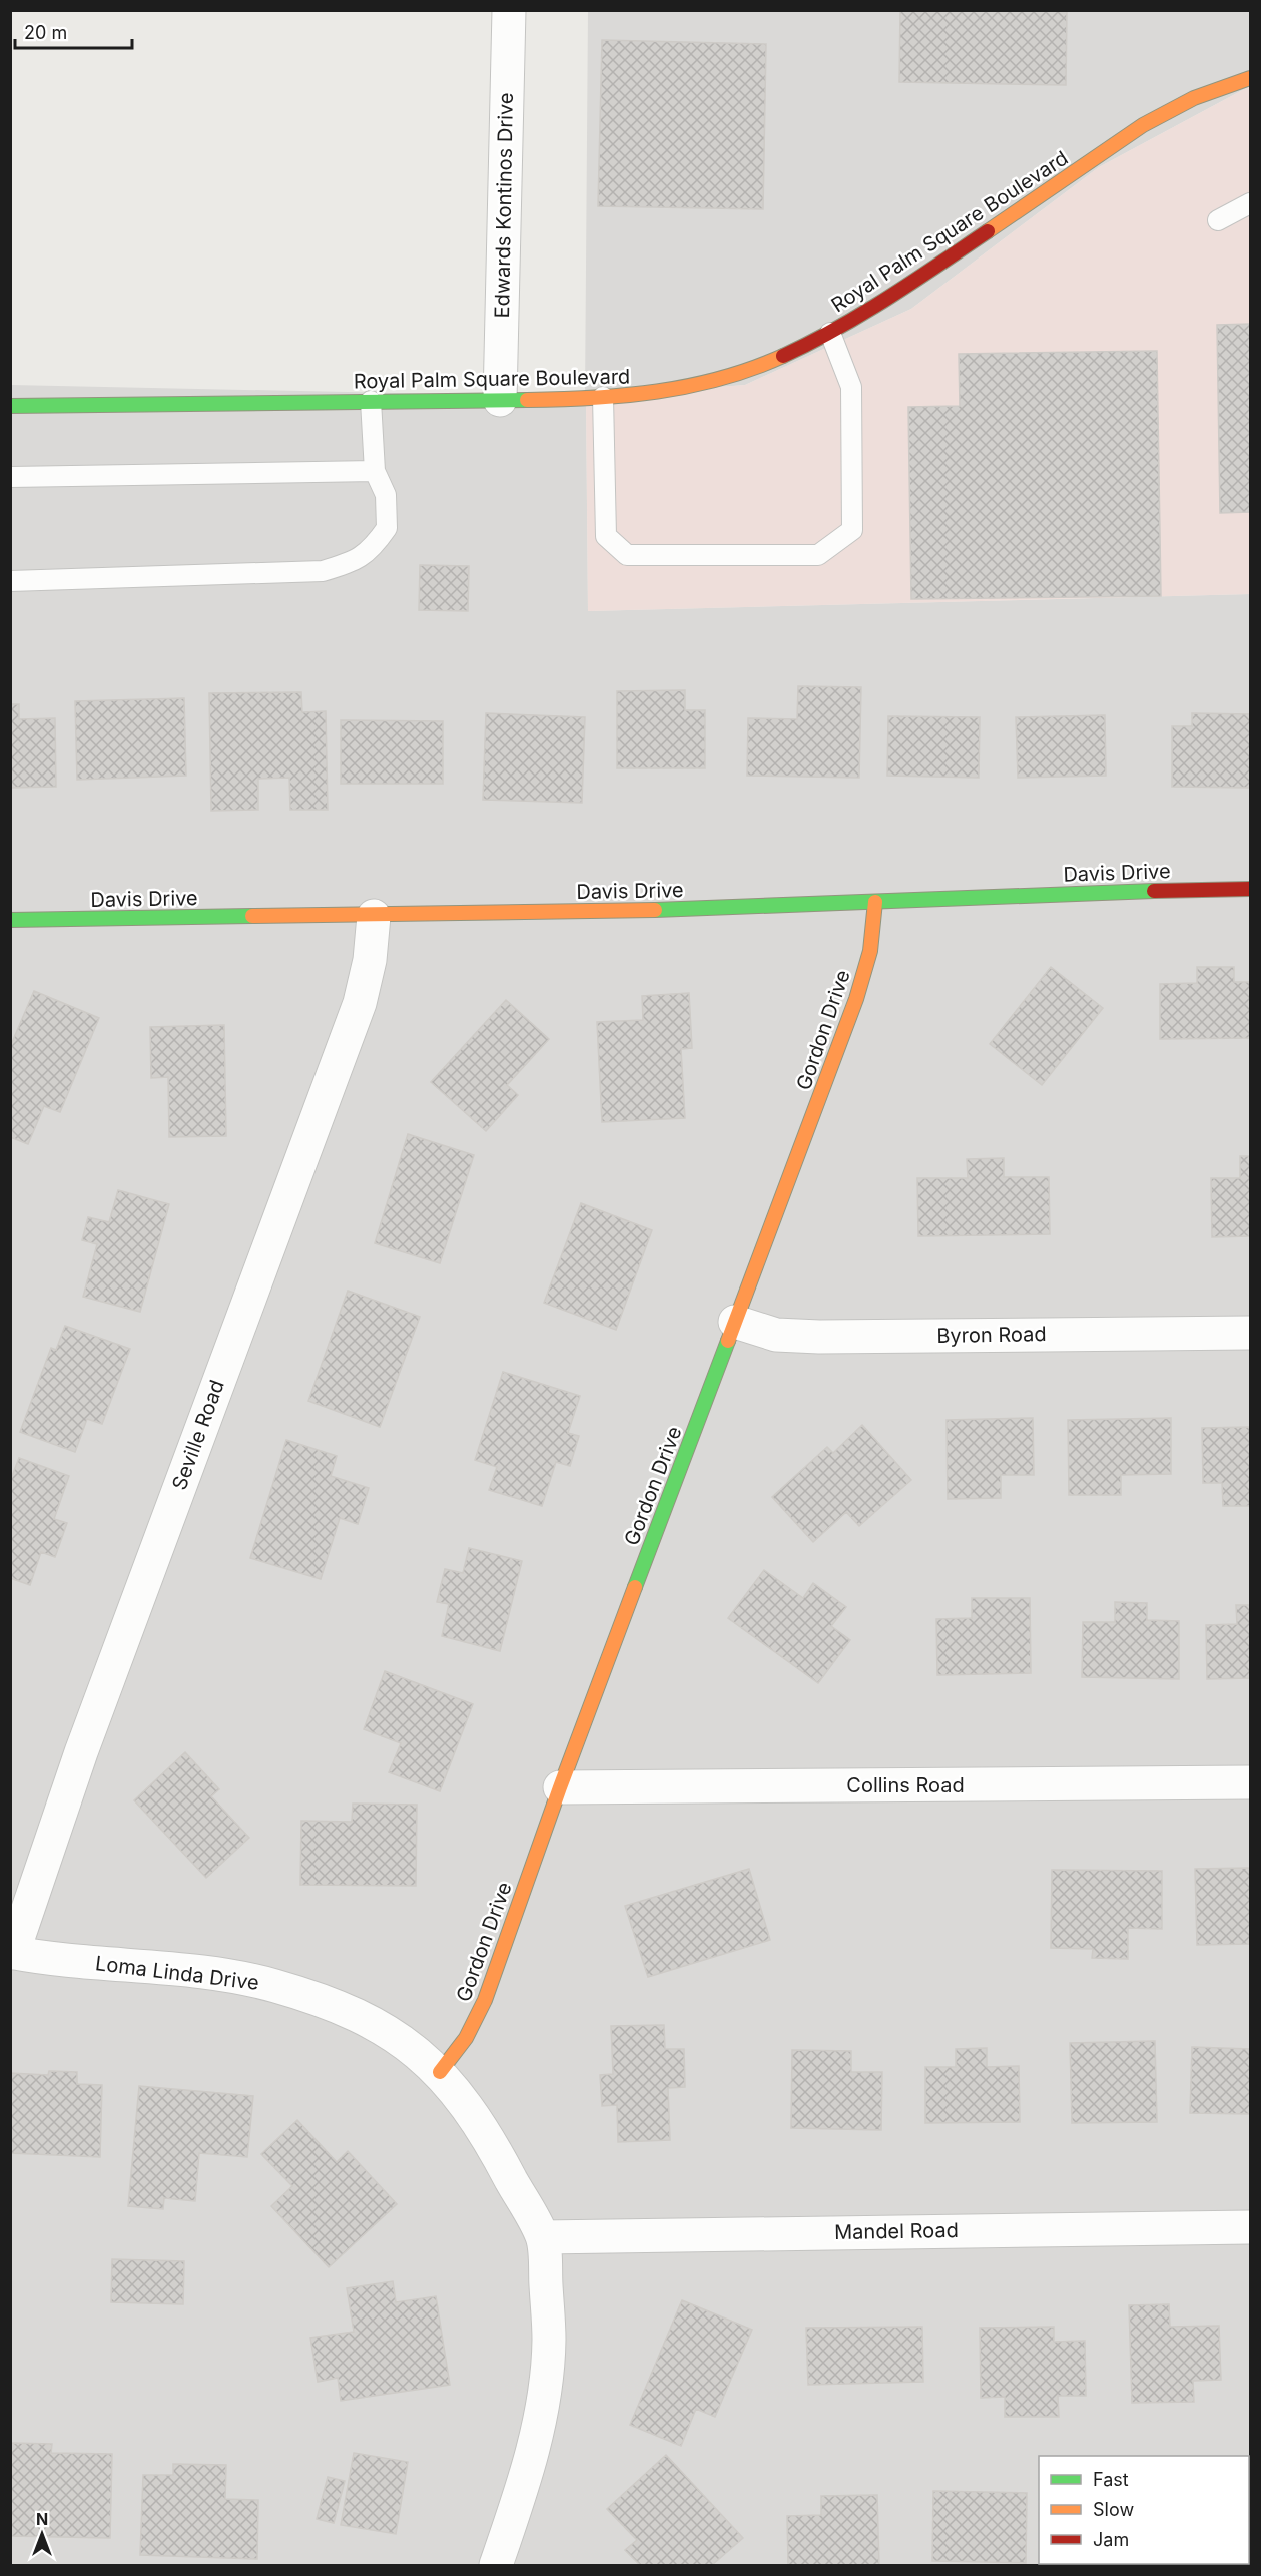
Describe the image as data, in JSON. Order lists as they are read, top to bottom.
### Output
{
  "streets": {
    "street": [
      "Edwards Kontinos Drive",
      "Royal Palm Square Boulevard",
      "Davis Drive",
      "Gordon Drive",
      "Byron Road",
      "Seville Road",
      "Collins Road",
      "Loma Linda Drive",
      "Mandel Road"
    ]
  },
  "crossings": [
    ["Edwards Kontinos Drive", "Royal Palm Square Boulevard"],
    ["Davis Drive", "Gordon Drive"],
    ["Davis Drive", "Seville Road"],
    ["Gordon Drive", "Byron Road"],
    ["Gordon Drive", "Collins Road"],
    ["Gordon Drive", "Loma Linda Drive"],
    ["Seville Road", "Loma Linda Drive"],
    ["Loma Linda Drive", "Mandel Road"]
  ],
  "legend": ["Fast", "Slow", "Jam"],
  "scale_bar": "20 m",
  "north": "top"
}
